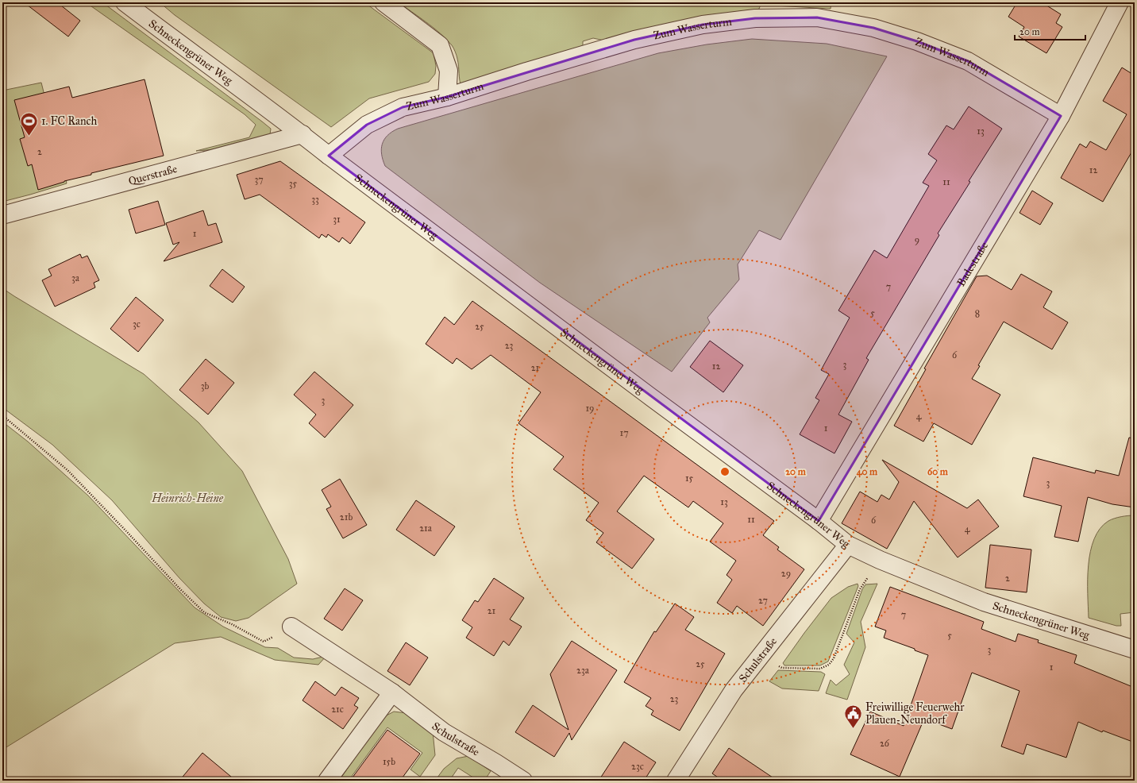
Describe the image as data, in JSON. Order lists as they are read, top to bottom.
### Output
{
  "streets": {
    "street": [
      "Zum Wasserturm",
      "Schneckengrüner Weg",
      "Querstraße",
      "Badestraße",
      "Schulstraße"
    ]
  },
  "crossings": [
    ["Zum Wasserturm", "Schneckengrüner Weg"],
    ["Zum Wasserturm", "Badestraße"],
    ["Schneckengrüner Weg", "Querstraße"],
    ["Schneckengrüner Weg", "Badestraße"],
    ["Schneckengrüner Weg", "Schulstraße"]
  ],
  "parks": ["Heinrich-Heine"],
  "places": {
    "sports": ["1. FC Ranch"],
    "public building": ["Freiwillige Feuerwehr Plauen-Neundorf"]
  },
  "house_numbers": [
    "13",
    "2",
    "12",
    "37",
    "11",
    "35",
    "33",
    "31",
    "1",
    "9",
    "3a",
    "7",
    "5",
    "8",
    "3c",
    "25",
    "23",
    "6",
    "3",
    "12",
    "21",
    "3b",
    "3",
    "19",
    "4",
    "1",
    "17",
    "15",
    "3",
    "13",
    "21b",
    "11",
    "6",
    "21a",
    "4",
    "29",
    "2",
    "27",
    "21",
    "7",
    "5",
    "3",
    "25",
    "1",
    "23a",
    "23",
    "21c",
    "26",
    "15b",
    "23c"
  ],
  "scale_bar": "20 m",
  "rings": ["20 m", "40 m", "60 m"]
}
